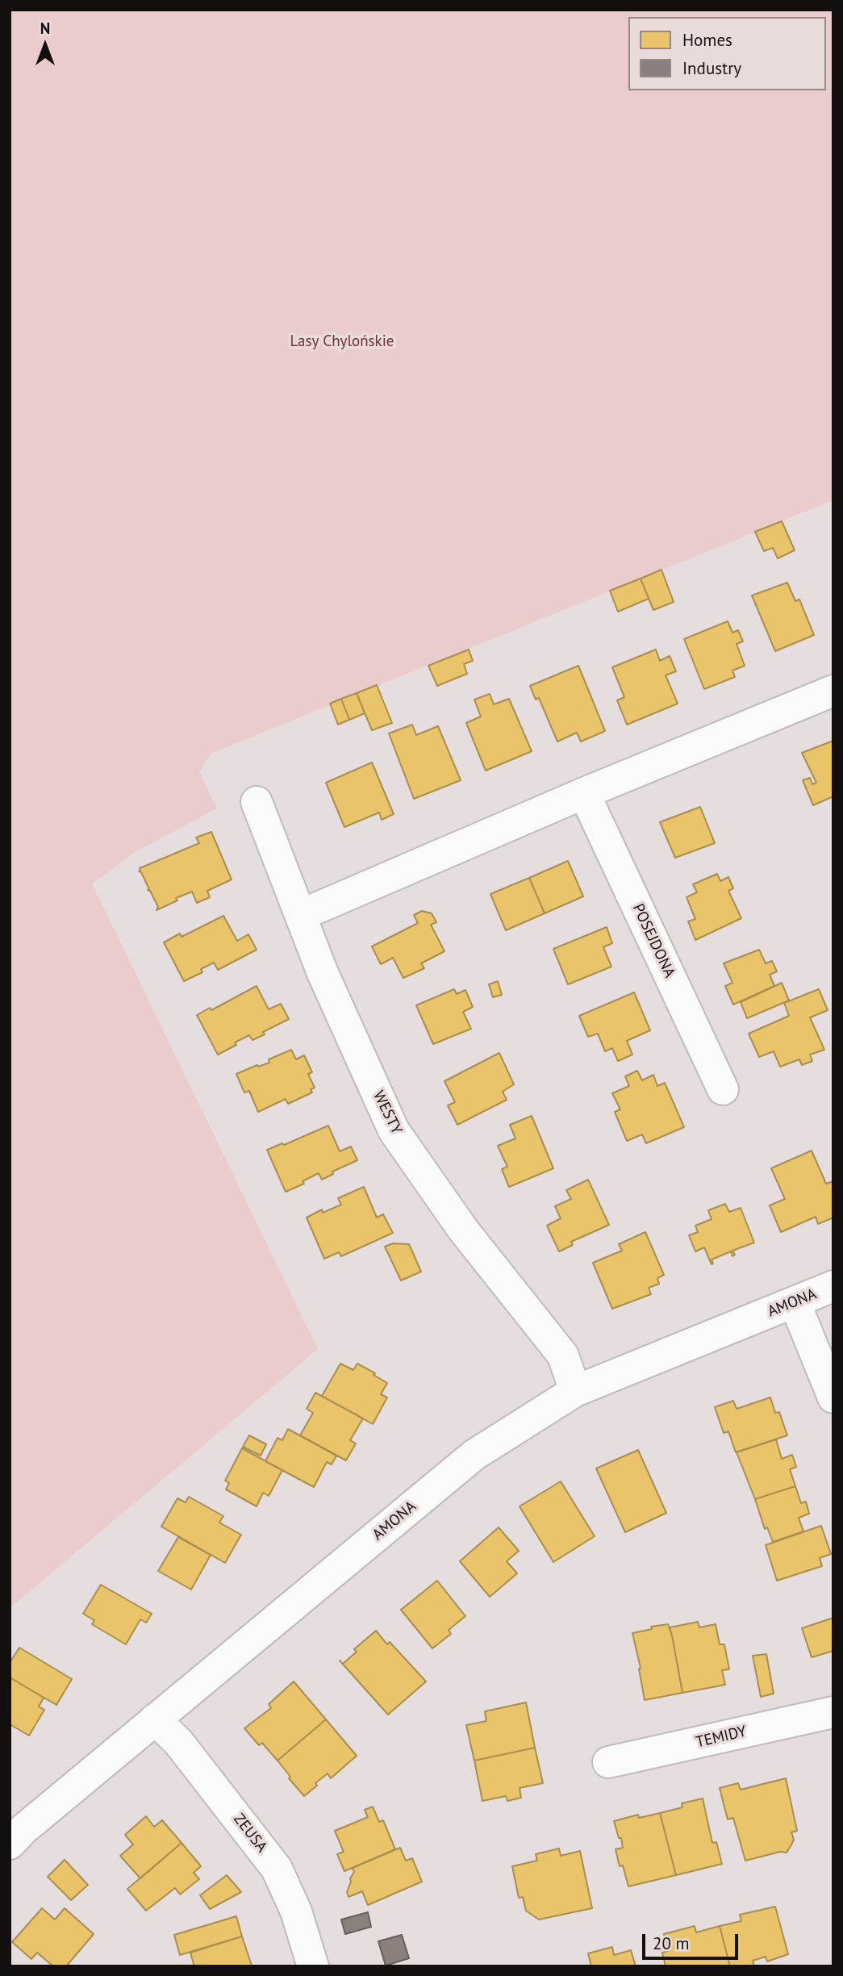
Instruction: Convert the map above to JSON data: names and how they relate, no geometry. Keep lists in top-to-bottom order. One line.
{"streets":{"street":["POSEJDONA","WESTY","AMONA","TEMIDY","ZEUSA"]},"crossings":[["WESTY","AMONA"],["AMONA","ZEUSA"]],"parks":["Lasy Chylońskie"],"legend":["Homes","Industry"],"scale_bar":"20 m","north":"top"}
